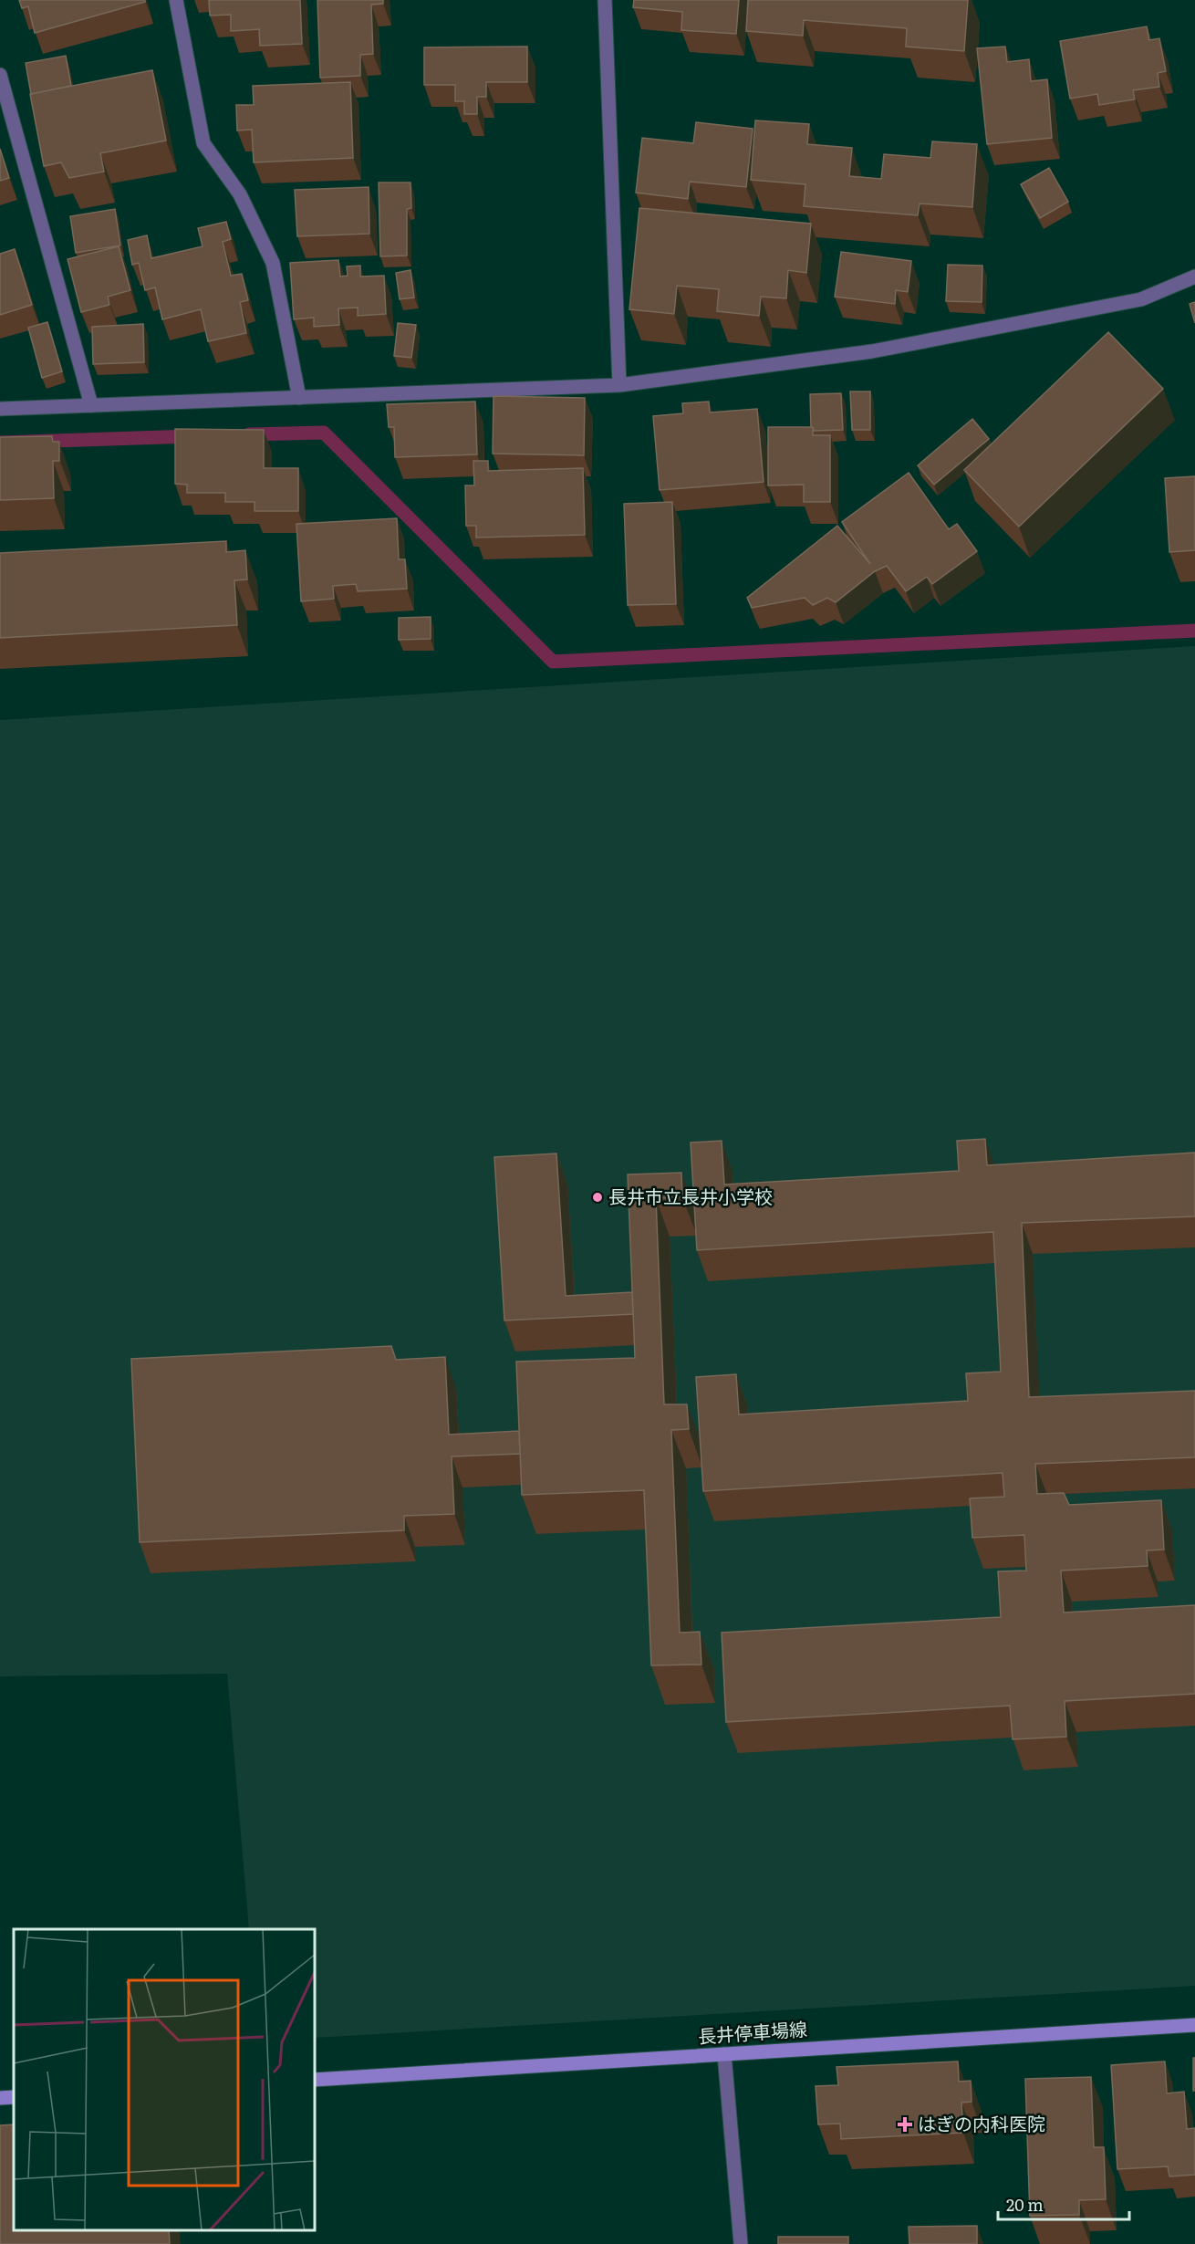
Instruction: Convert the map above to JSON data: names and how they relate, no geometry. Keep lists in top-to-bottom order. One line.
{"streets":{"main road":["長井停車場線"]},"places":{"other":["長井市立長井小学校"],"health":["はぎの内科医院"]},"scale_bar":"20 m"}
